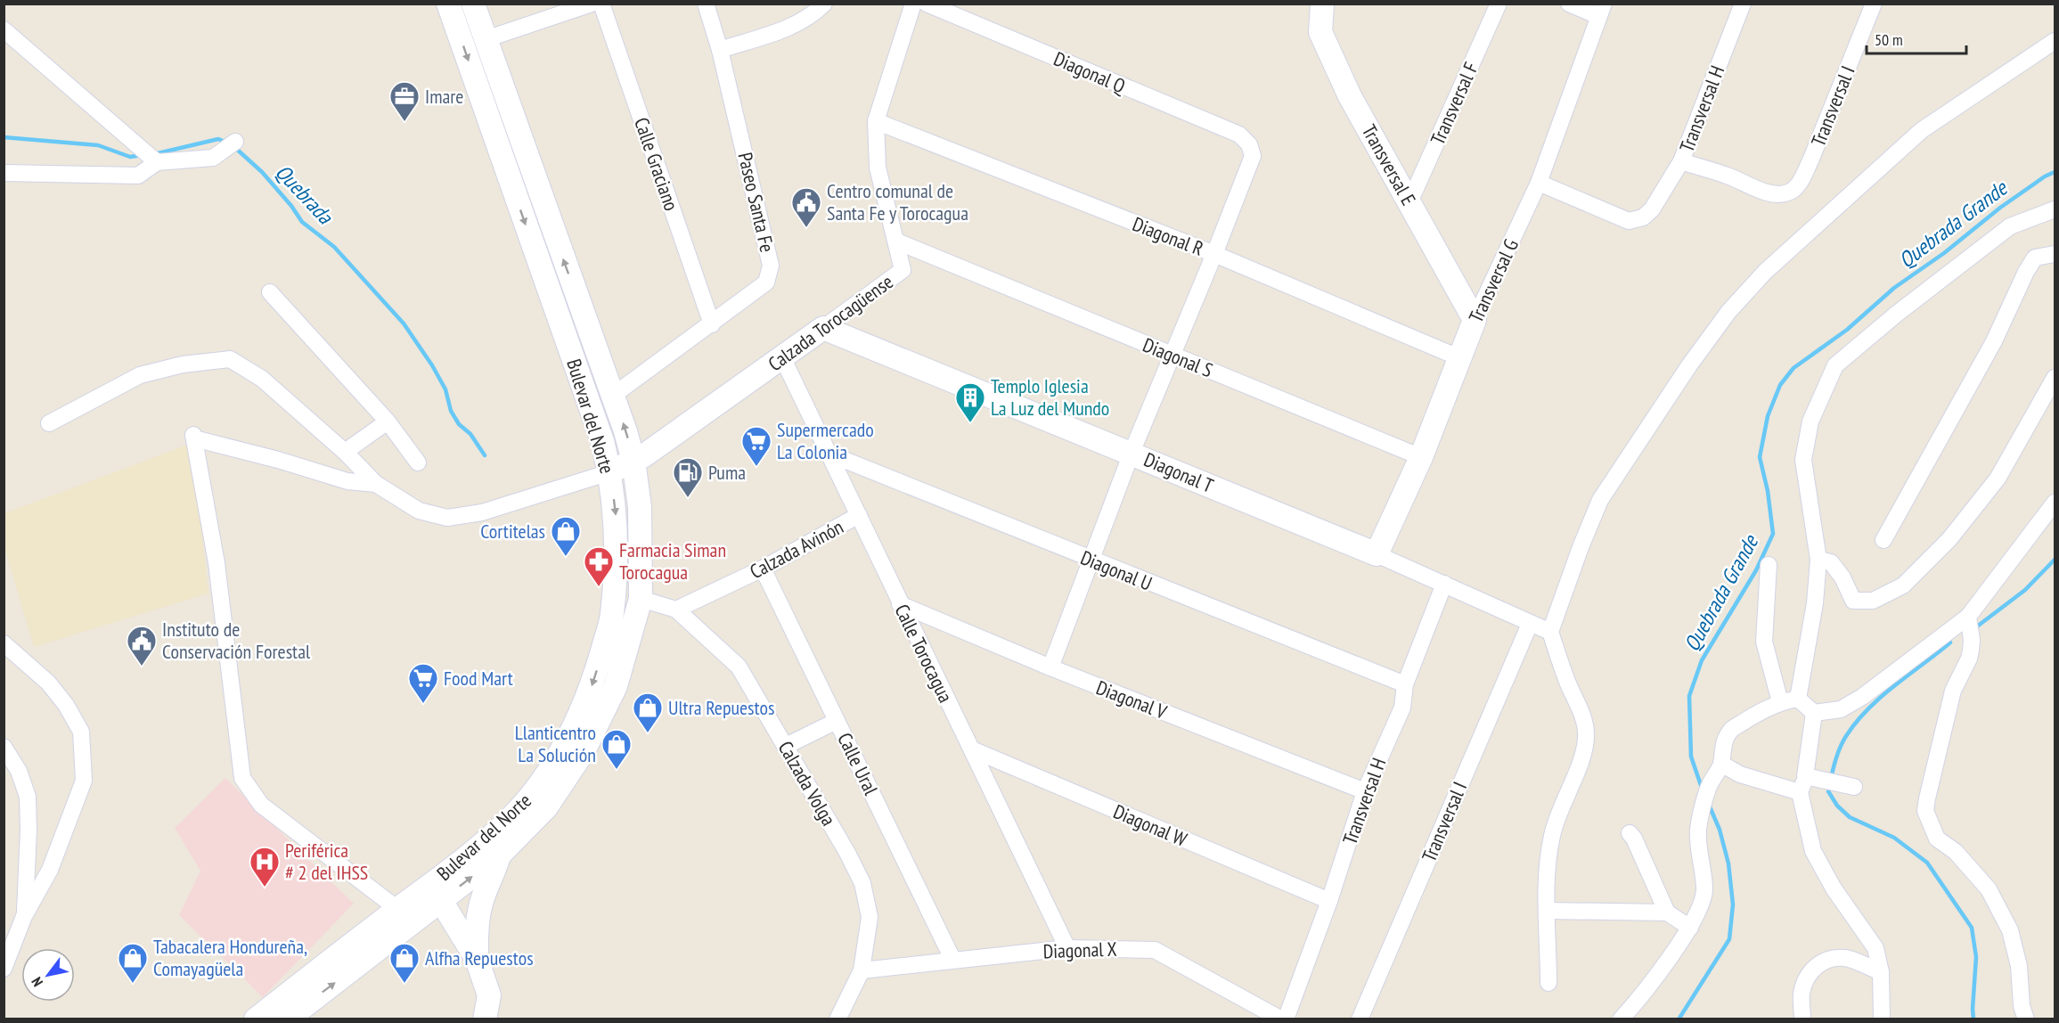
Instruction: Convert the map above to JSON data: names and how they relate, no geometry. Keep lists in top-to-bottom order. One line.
{"streets":{"main road":["Transversal E","Transversal G","Calzada Torocagüense","Bulevar del Norte","Diagonal T"],"street":["Diagonal Q","Transversal F","Transversal I","Transversal H","Calle Graciano","Paseo Santa Fe","Diagonal R","Diagonal S","Calzada Avinón","Diagonal U","Calle Torocagua","Diagonal V","Calle Ural","Calzada Volga","Diagonal W","Diagonal X"]},"crossings":[["Diagonal Q","Diagonal R"],["Transversal F","Transversal E"],["Transversal I","Transversal H"],["Transversal I","Diagonal T"],["Transversal H","Transversal G"],["Transversal H","Diagonal T"],["Transversal H","Diagonal U"],["Transversal H","Diagonal V"],["Transversal H","Diagonal W"],["Calle Graciano","Paseo Santa Fe"],["Transversal E","Transversal G"],["Paseo Santa Fe","Bulevar del Norte"],["Diagonal R","Transversal G"],["Diagonal R","Calzada Torocagüense"],["Transversal G","Diagonal S"],["Transversal G","Diagonal T"],["Calzada Torocagüense","Diagonal S"],["Calzada Torocagüense","Bulevar del Norte"],["Calzada Torocagüense","Diagonal T"],["Calzada Torocagüense","Calle Torocagua"],["Bulevar del Norte","Calzada Volga"],["Calzada Avinón","Calle Torocagua"],["Calzada Avinón","Calle Ural"],["Calzada Avinón","Calzada Volga"],["Diagonal U","Calle Torocagua"],["Calle Torocagua","Diagonal V"],["Calle Torocagua","Diagonal W"],["Calle Torocagua","Diagonal X"],["Calle Ural","Diagonal X"],["Calzada Volga","Diagonal X"]],"water":["Quebrada","Quebrada Grande"],"places":{"office":["Imare"],"public building":["Centro comunal de Santa Fe y Torocagua","Instituto de Conservación Forestal"],"building":["Templo Iglesia La Luz del Mundo"],"supermarket":["Supermercado La Colonia","Food Mart"],"fuel station":["Puma"],"shop":["Cortitelas","Ultra Repuestos","Llanticentro La Solución","Tabacalera Hondureña, Comayagüela","Alfha Repuestos"],"pharmacy":["Farmacia Siman Torocagua"],"hospital":["Periférica # 2 del IHSS"]},"scale_bar":"50 m","north":"bottom left"}
